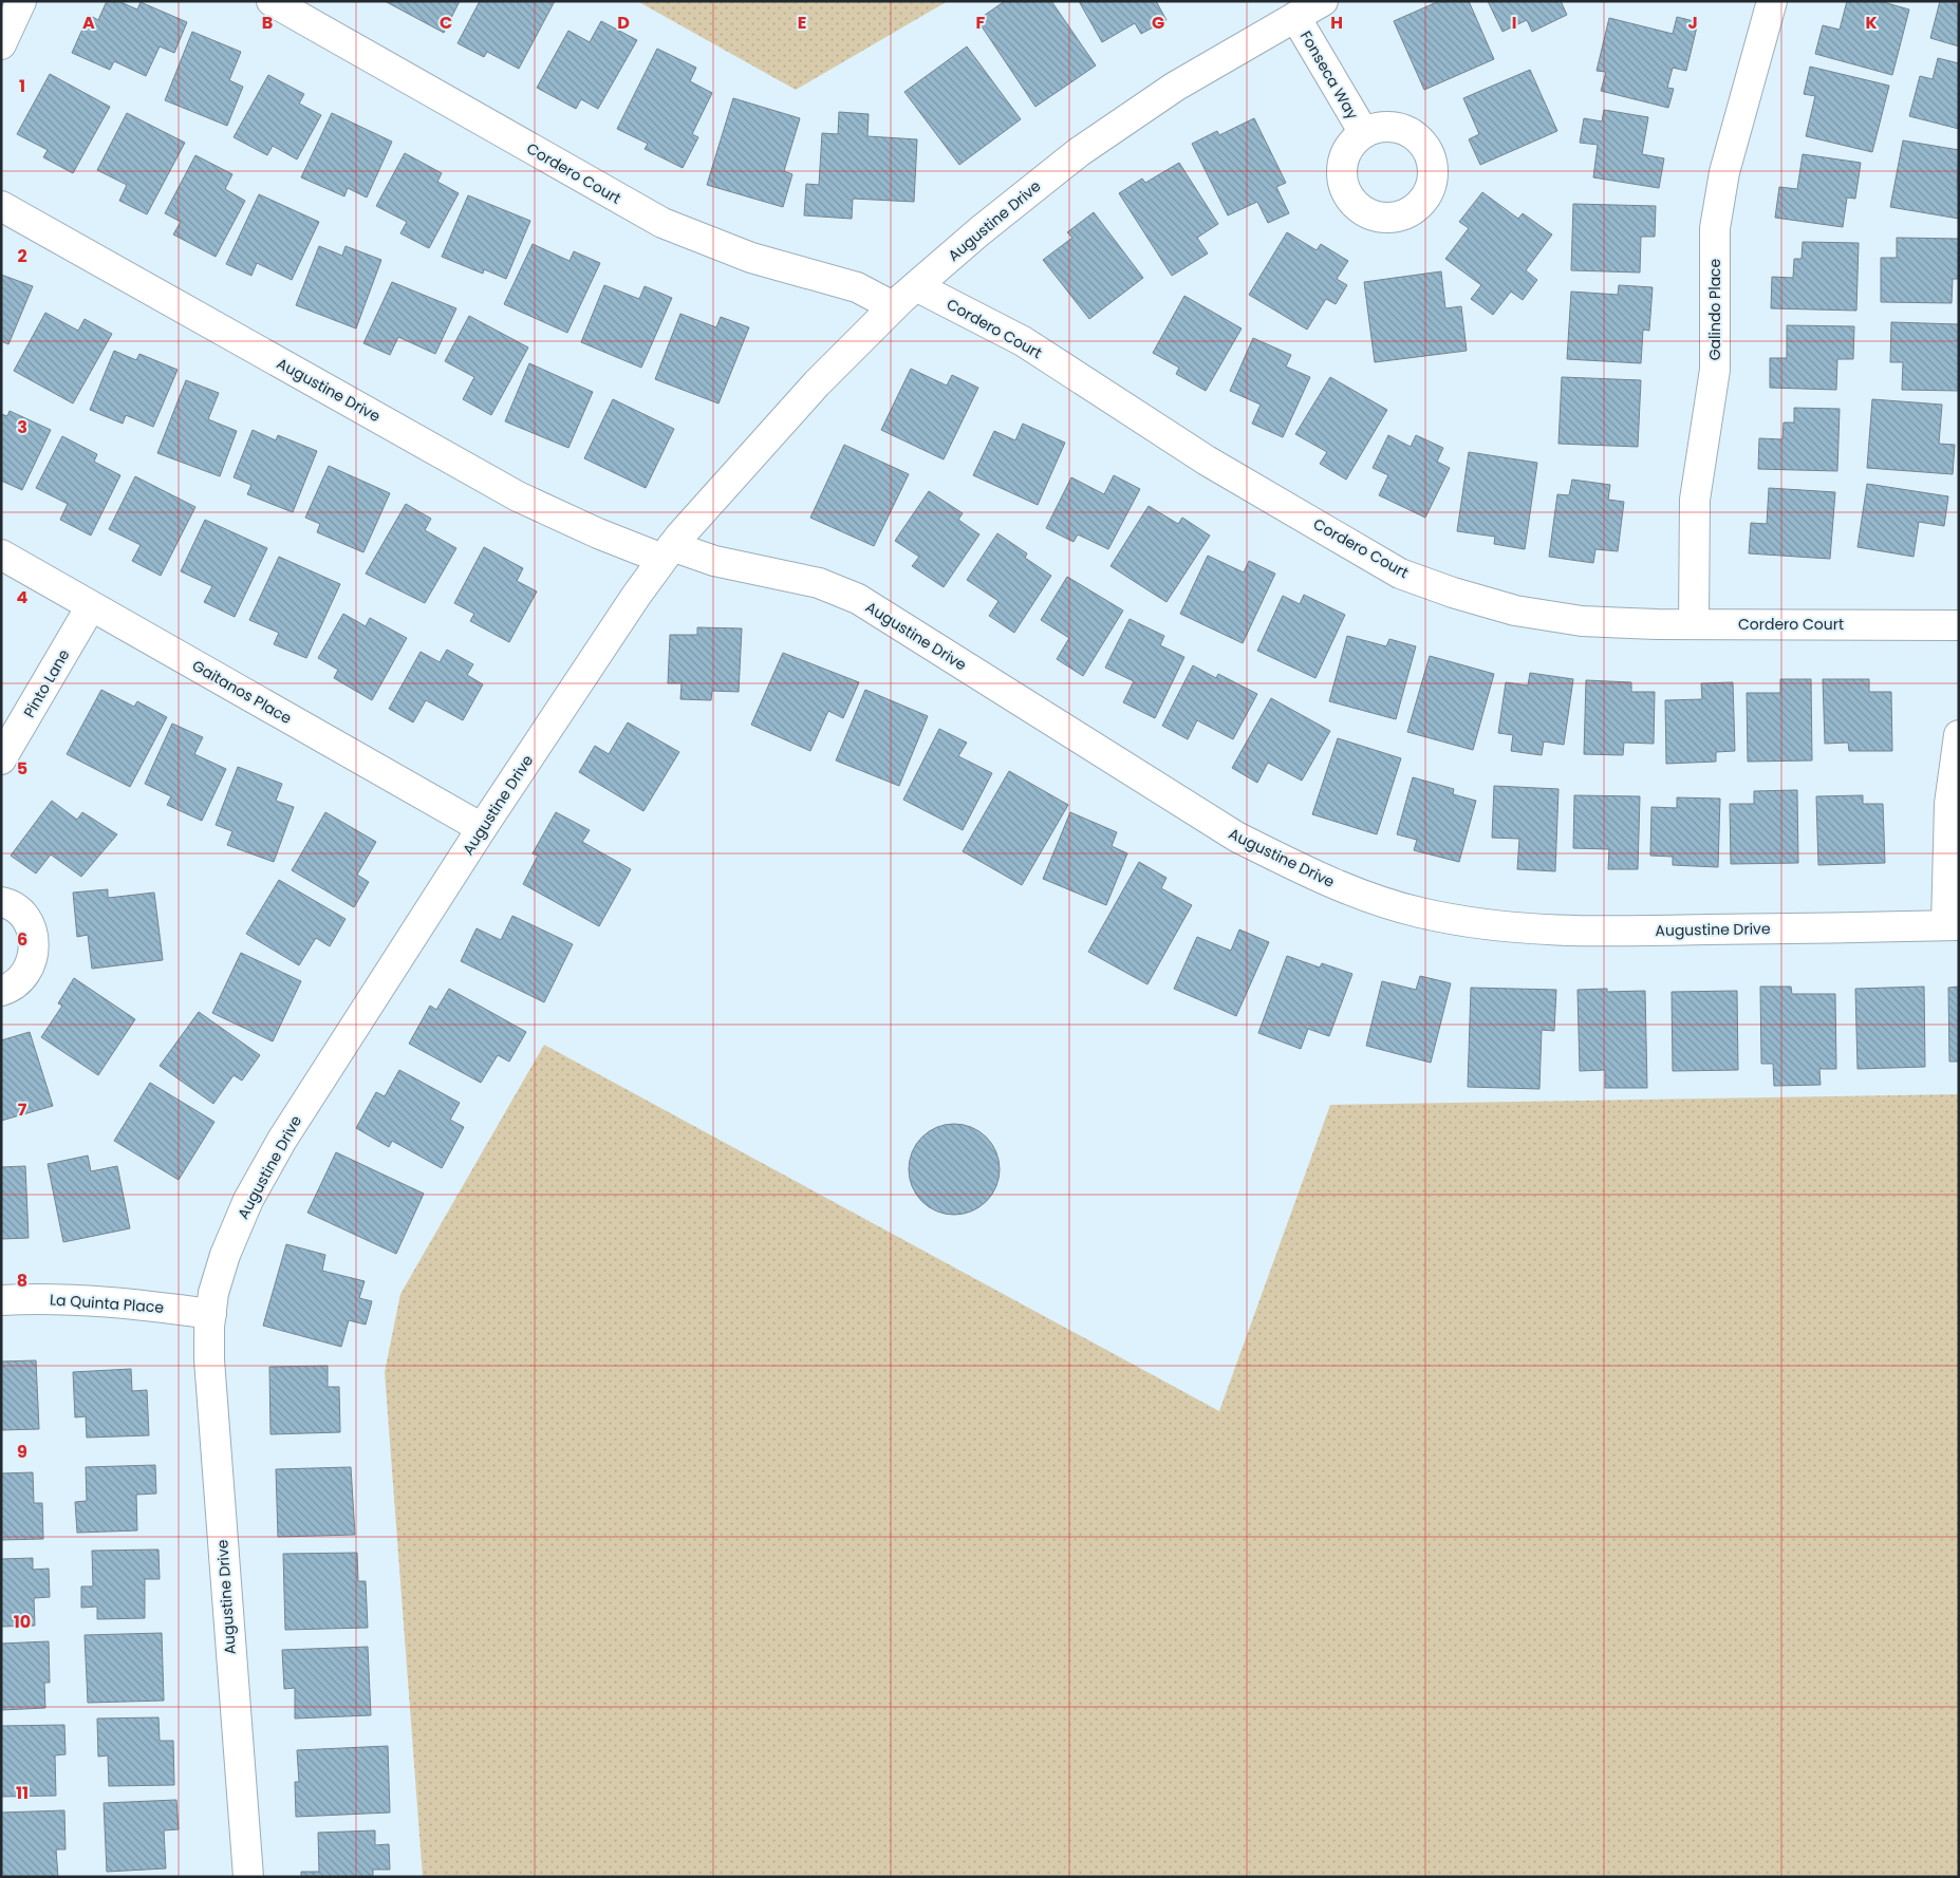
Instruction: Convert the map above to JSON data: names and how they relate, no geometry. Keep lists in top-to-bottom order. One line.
{"streets":{"street":["Fonseca Way","Cordero Court","Augustine Drive","Galindo Place","Pinto Lane","Gaitanos Place","La Quinta Place"]},"crossings":[["Fonseca Way","Augustine Drive"],["Cordero Court","Augustine Drive"],["Cordero Court","Galindo Place"],["Augustine Drive","Gaitanos Place"],["Augustine Drive","La Quinta Place"],["Pinto Lane","Gaitanos Place"]],"grid":{"columns":["A","B","C","D","E","F","G","H","I","J","K"],"rows":["1","2","3","4","5","6","7","8","9","10","11"]}}
